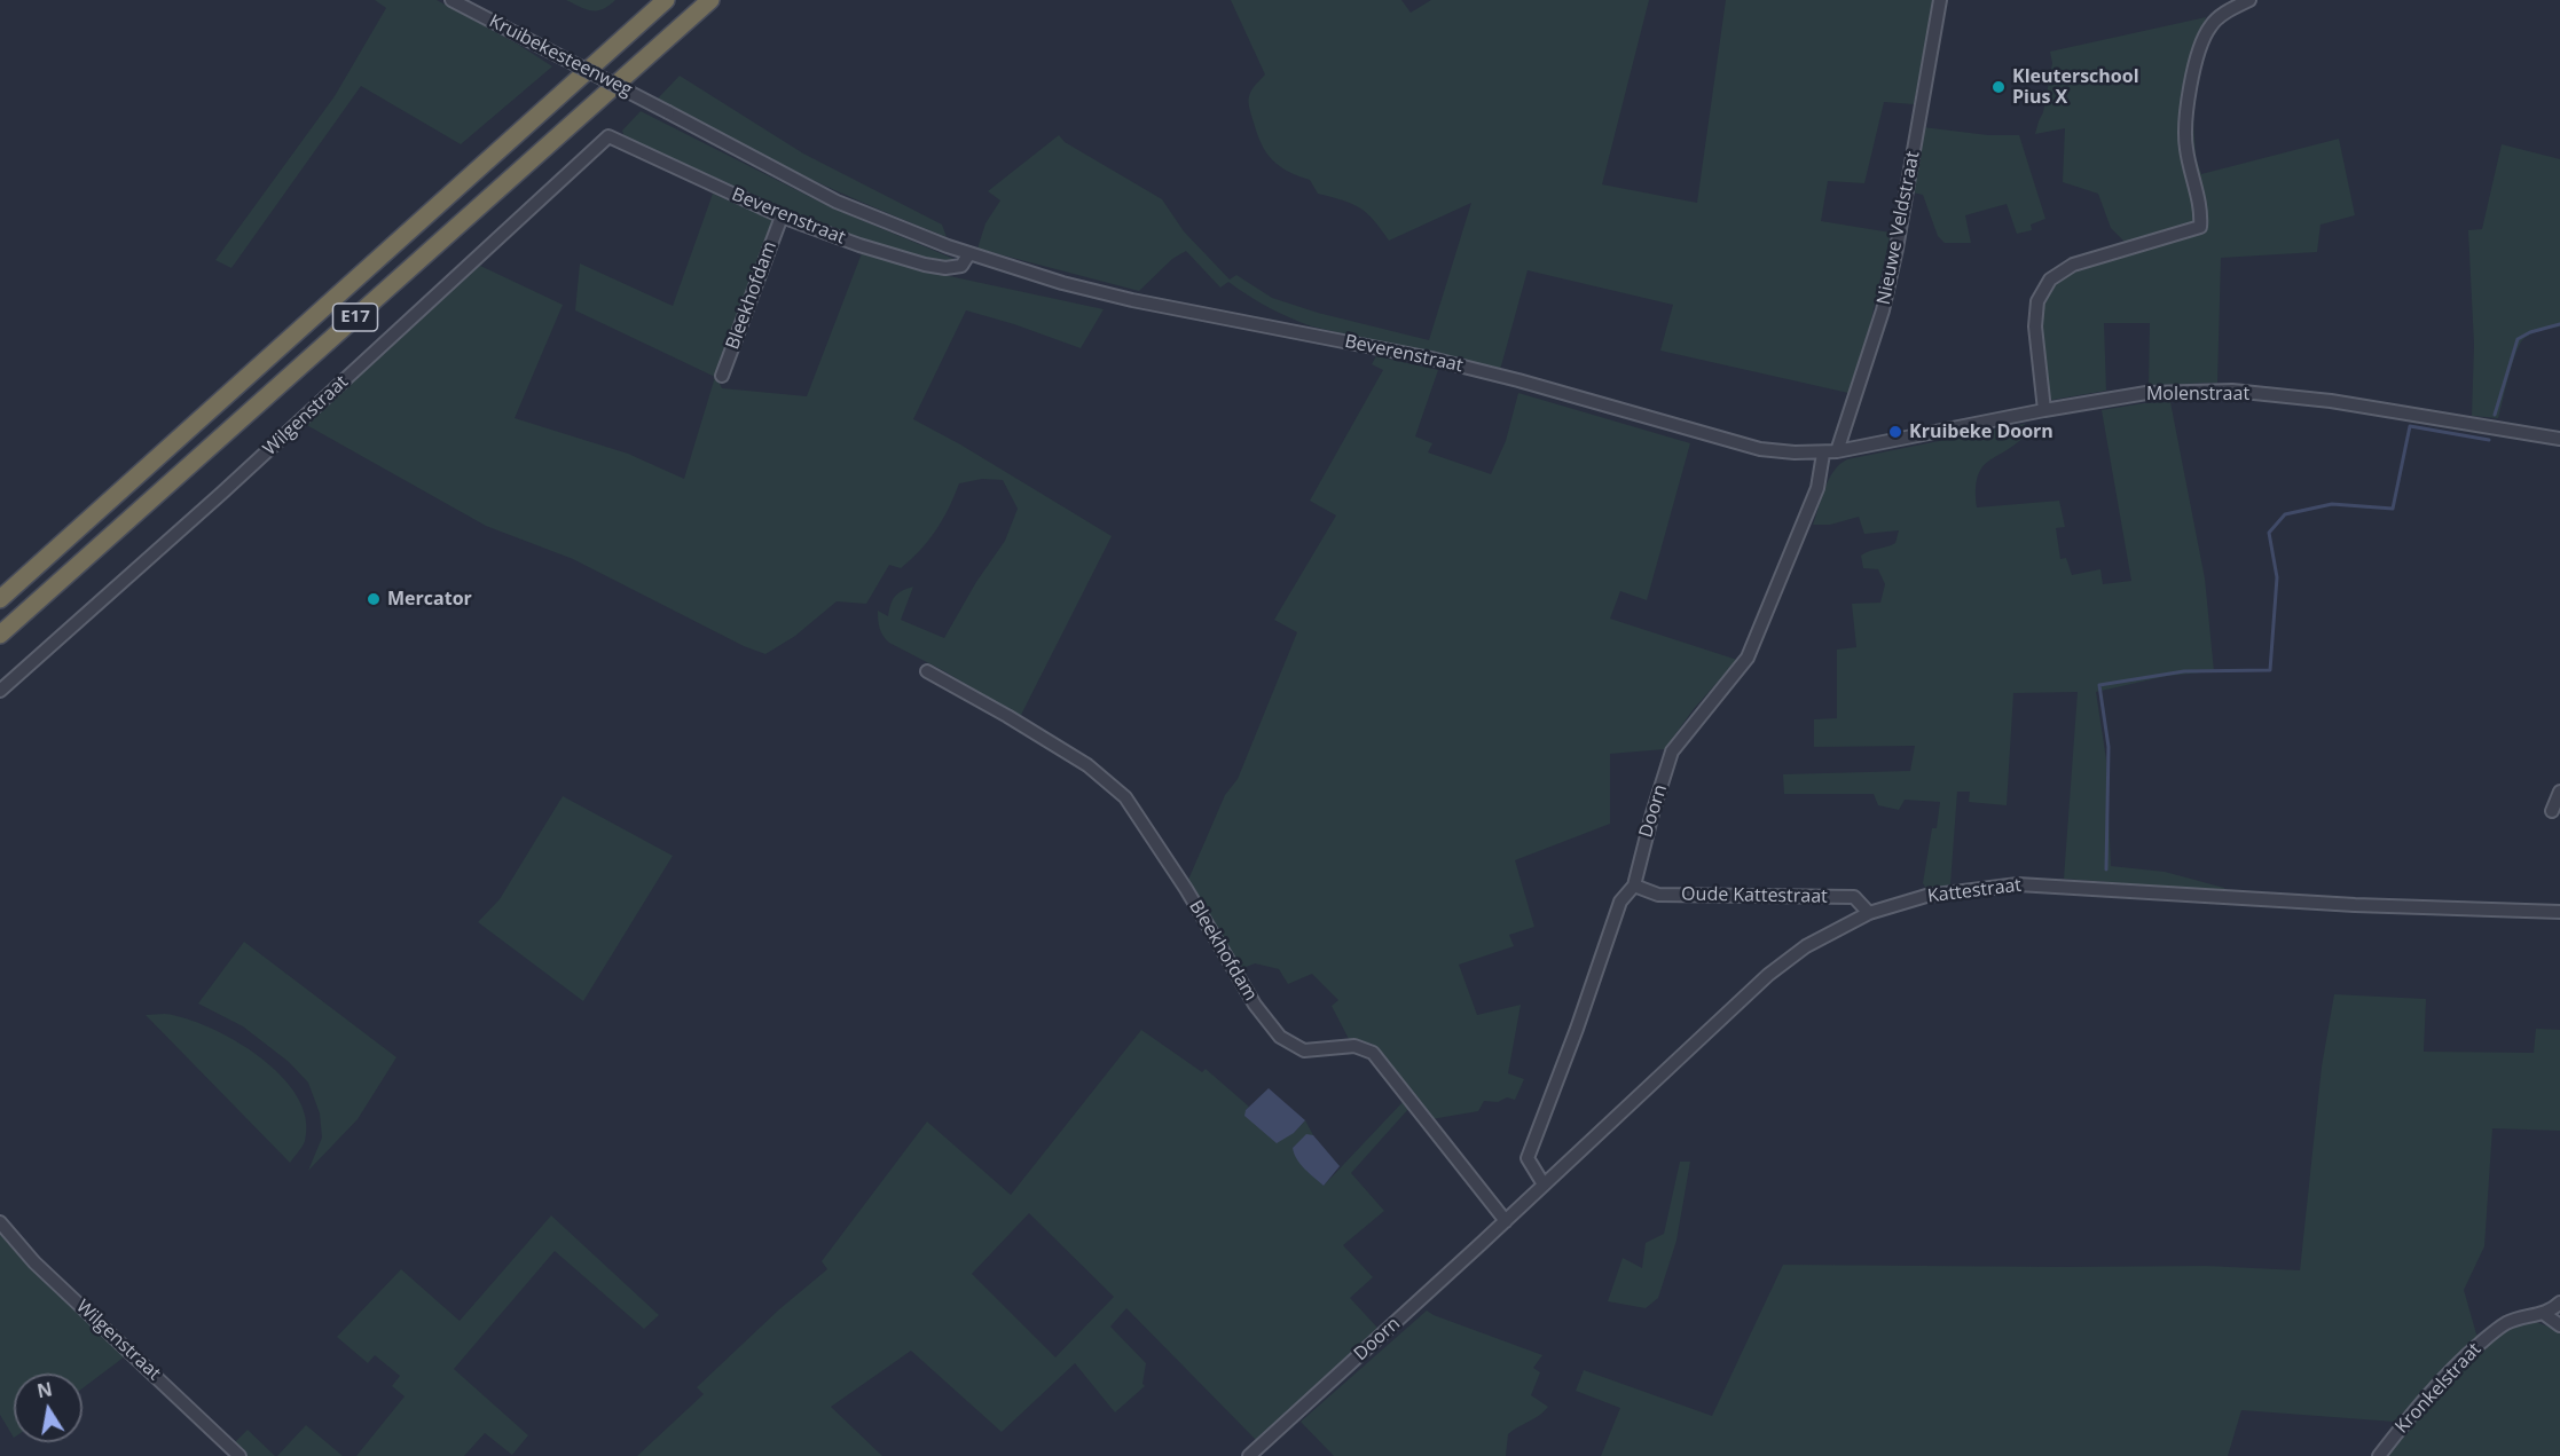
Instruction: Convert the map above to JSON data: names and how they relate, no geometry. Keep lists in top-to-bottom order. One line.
{"streets":{"highway":["E17"],"street":["Kruibekesteenweg","Beverenstraat","Nieuwe Veldstraat","Bleekhofdam","Molenstraat","Wilgenstraat","Doorn","Kattestraat","Oude Kattestraat","Kronkelstraat"]},"crossings":[["Kruibekesteenweg","Beverenstraat"],["Beverenstraat","Nieuwe Veldstraat"],["Beverenstraat","Bleekhofdam"],["Beverenstraat","Molenstraat"],["Beverenstraat","Wilgenstraat"],["Beverenstraat","Doorn"],["Nieuwe Veldstraat","Molenstraat"],["Bleekhofdam","Doorn"],["Bleekhofdam","Kattestraat"],["Doorn","Kattestraat"],["Doorn","Oude Kattestraat"],["Kattestraat","Oude Kattestraat"]],"places":["Kleuterschool Pius X","Kruibeke Doorn","Mercator"],"north":"top"}
